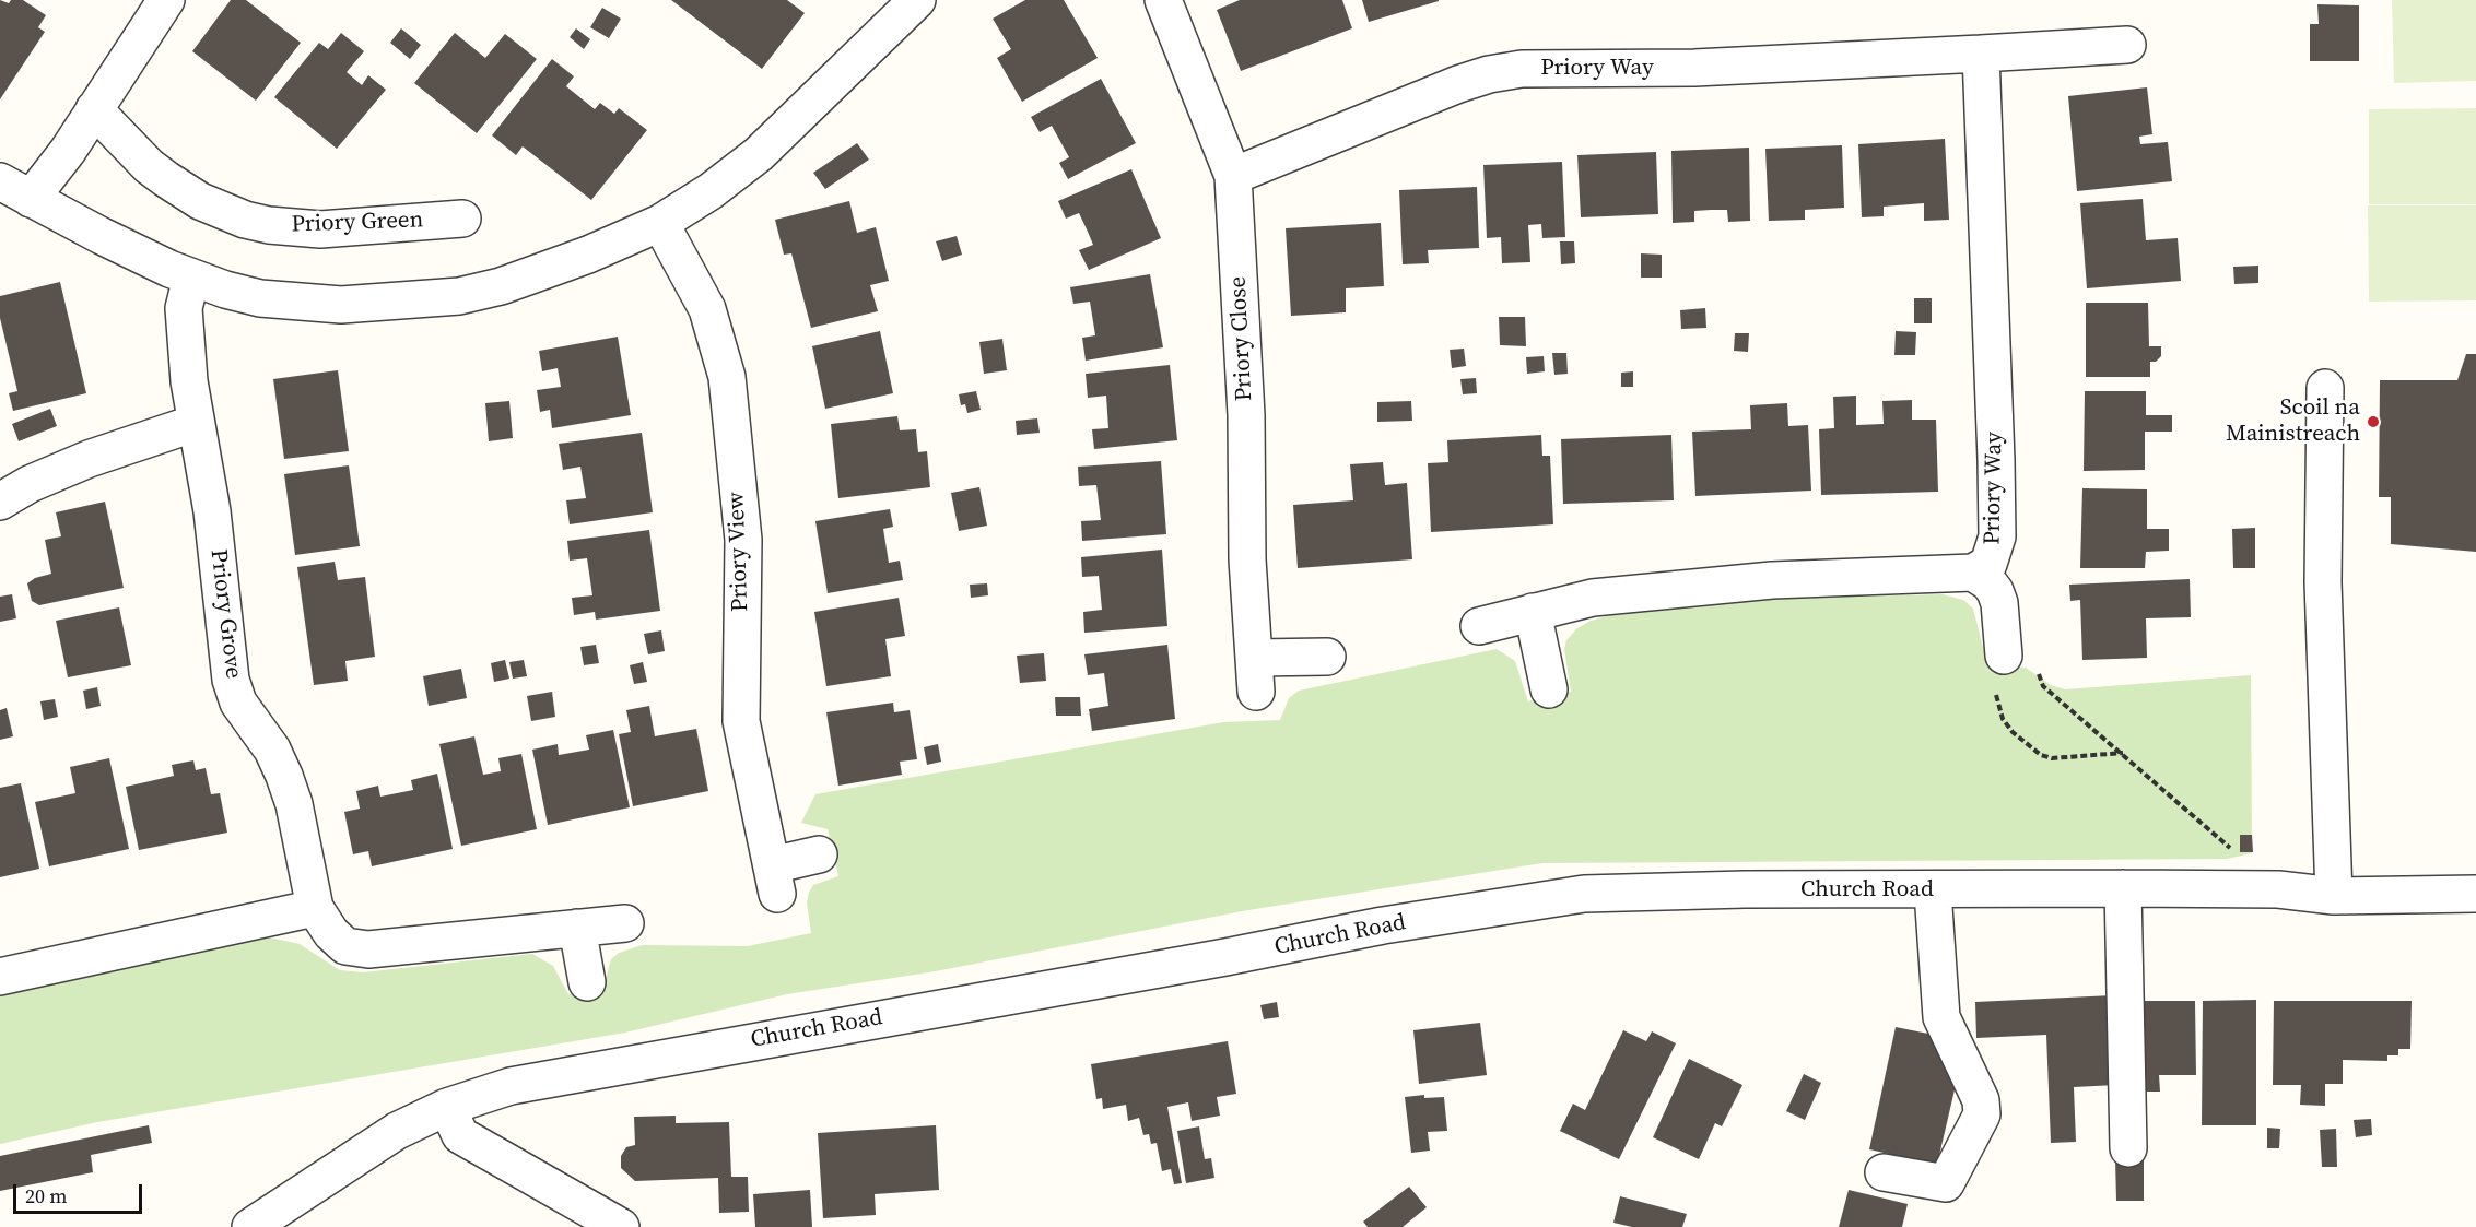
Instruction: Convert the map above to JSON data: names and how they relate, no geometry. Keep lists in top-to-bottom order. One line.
{"streets":{"street":["Priory Way","Priory Green","Priory Close","Priory View","Priory Grove","Church Road"]},"crossings":[["Priory Way","Priory Close"]],"places":["Scoil na Mainistreach"],"scale_bar":"20 m"}
